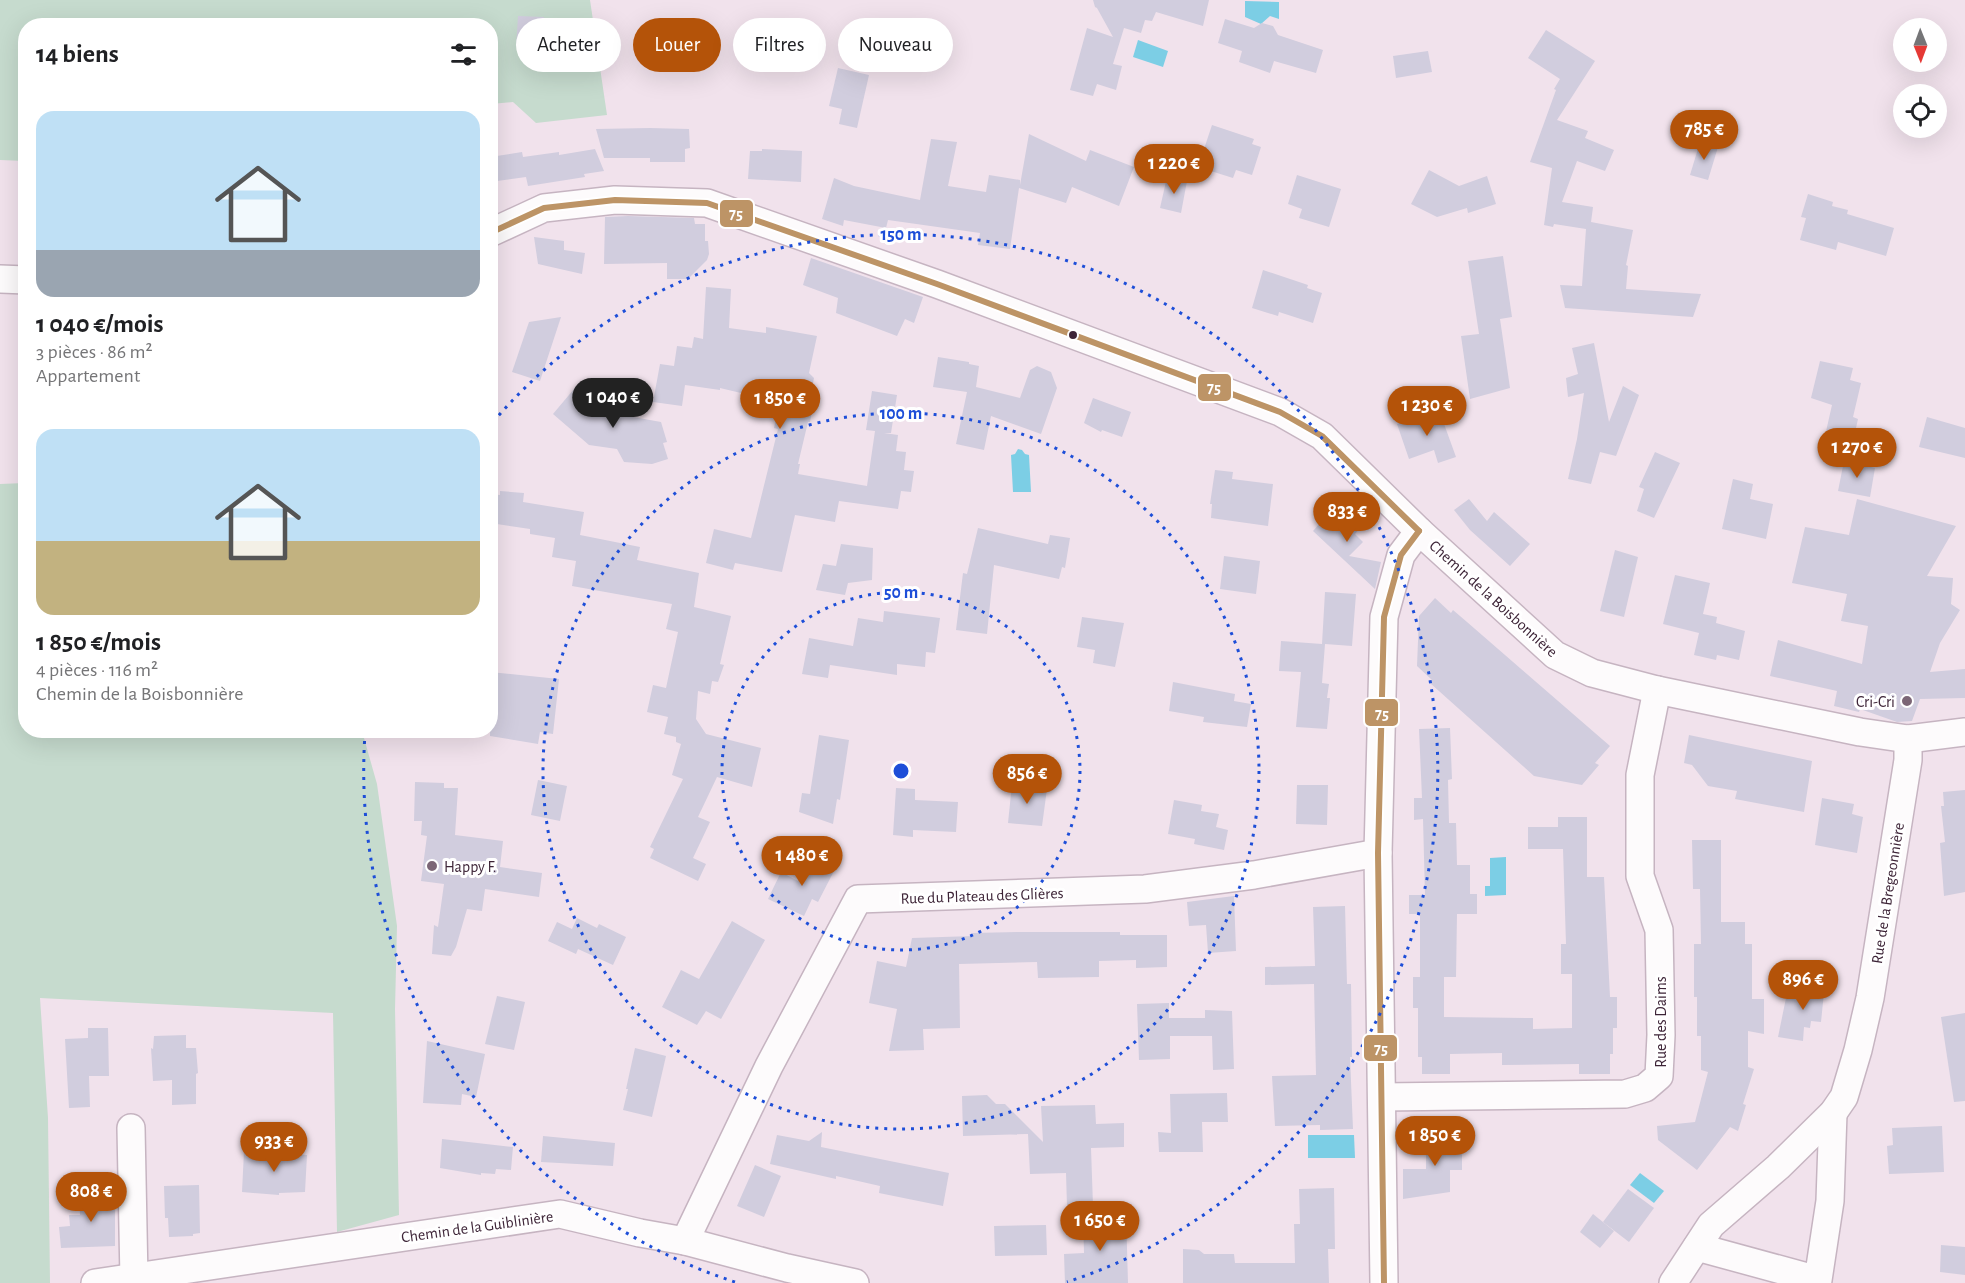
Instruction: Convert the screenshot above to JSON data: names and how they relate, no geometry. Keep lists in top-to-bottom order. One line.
{"streets":{"street":["Chemin de la Boisbonnière","Rue de la Bregeonnière","Rue du Plateau des Glières","Rue des Daims","Chemin de la Guiblinière"]},"crossings":[["Chemin de la Boisbonnière","Rue de la Bregeonnière"],["Chemin de la Boisbonnière","Rue des Daims"],["Rue du Plateau des Glières","Chemin de la Guiblinière"]],"places":["Cri-Cri","Happy F."],"lines":["transit line 75"],"north":"bottom","page":{"chip":["Acheter","Louer","Filtres","Nouveau"],"heading":"14 biens","list":[{"name":"1 040 €/mois","note":"3 pièces · 86 m² · Appartement"},{"name":"1 850 €/mois","note":"4 pièces · 116 m² · Chemin de la Boisbonnière"}],"price":["785 €","1 220 €","1 040 €","1 850 €","1 230 €","1 270 €","833 €","856 €","1 480 €","896 €","1 850 €","933 €","808 €","1 650 €"]},"rings":["150 m","100 m","50 m"]}
